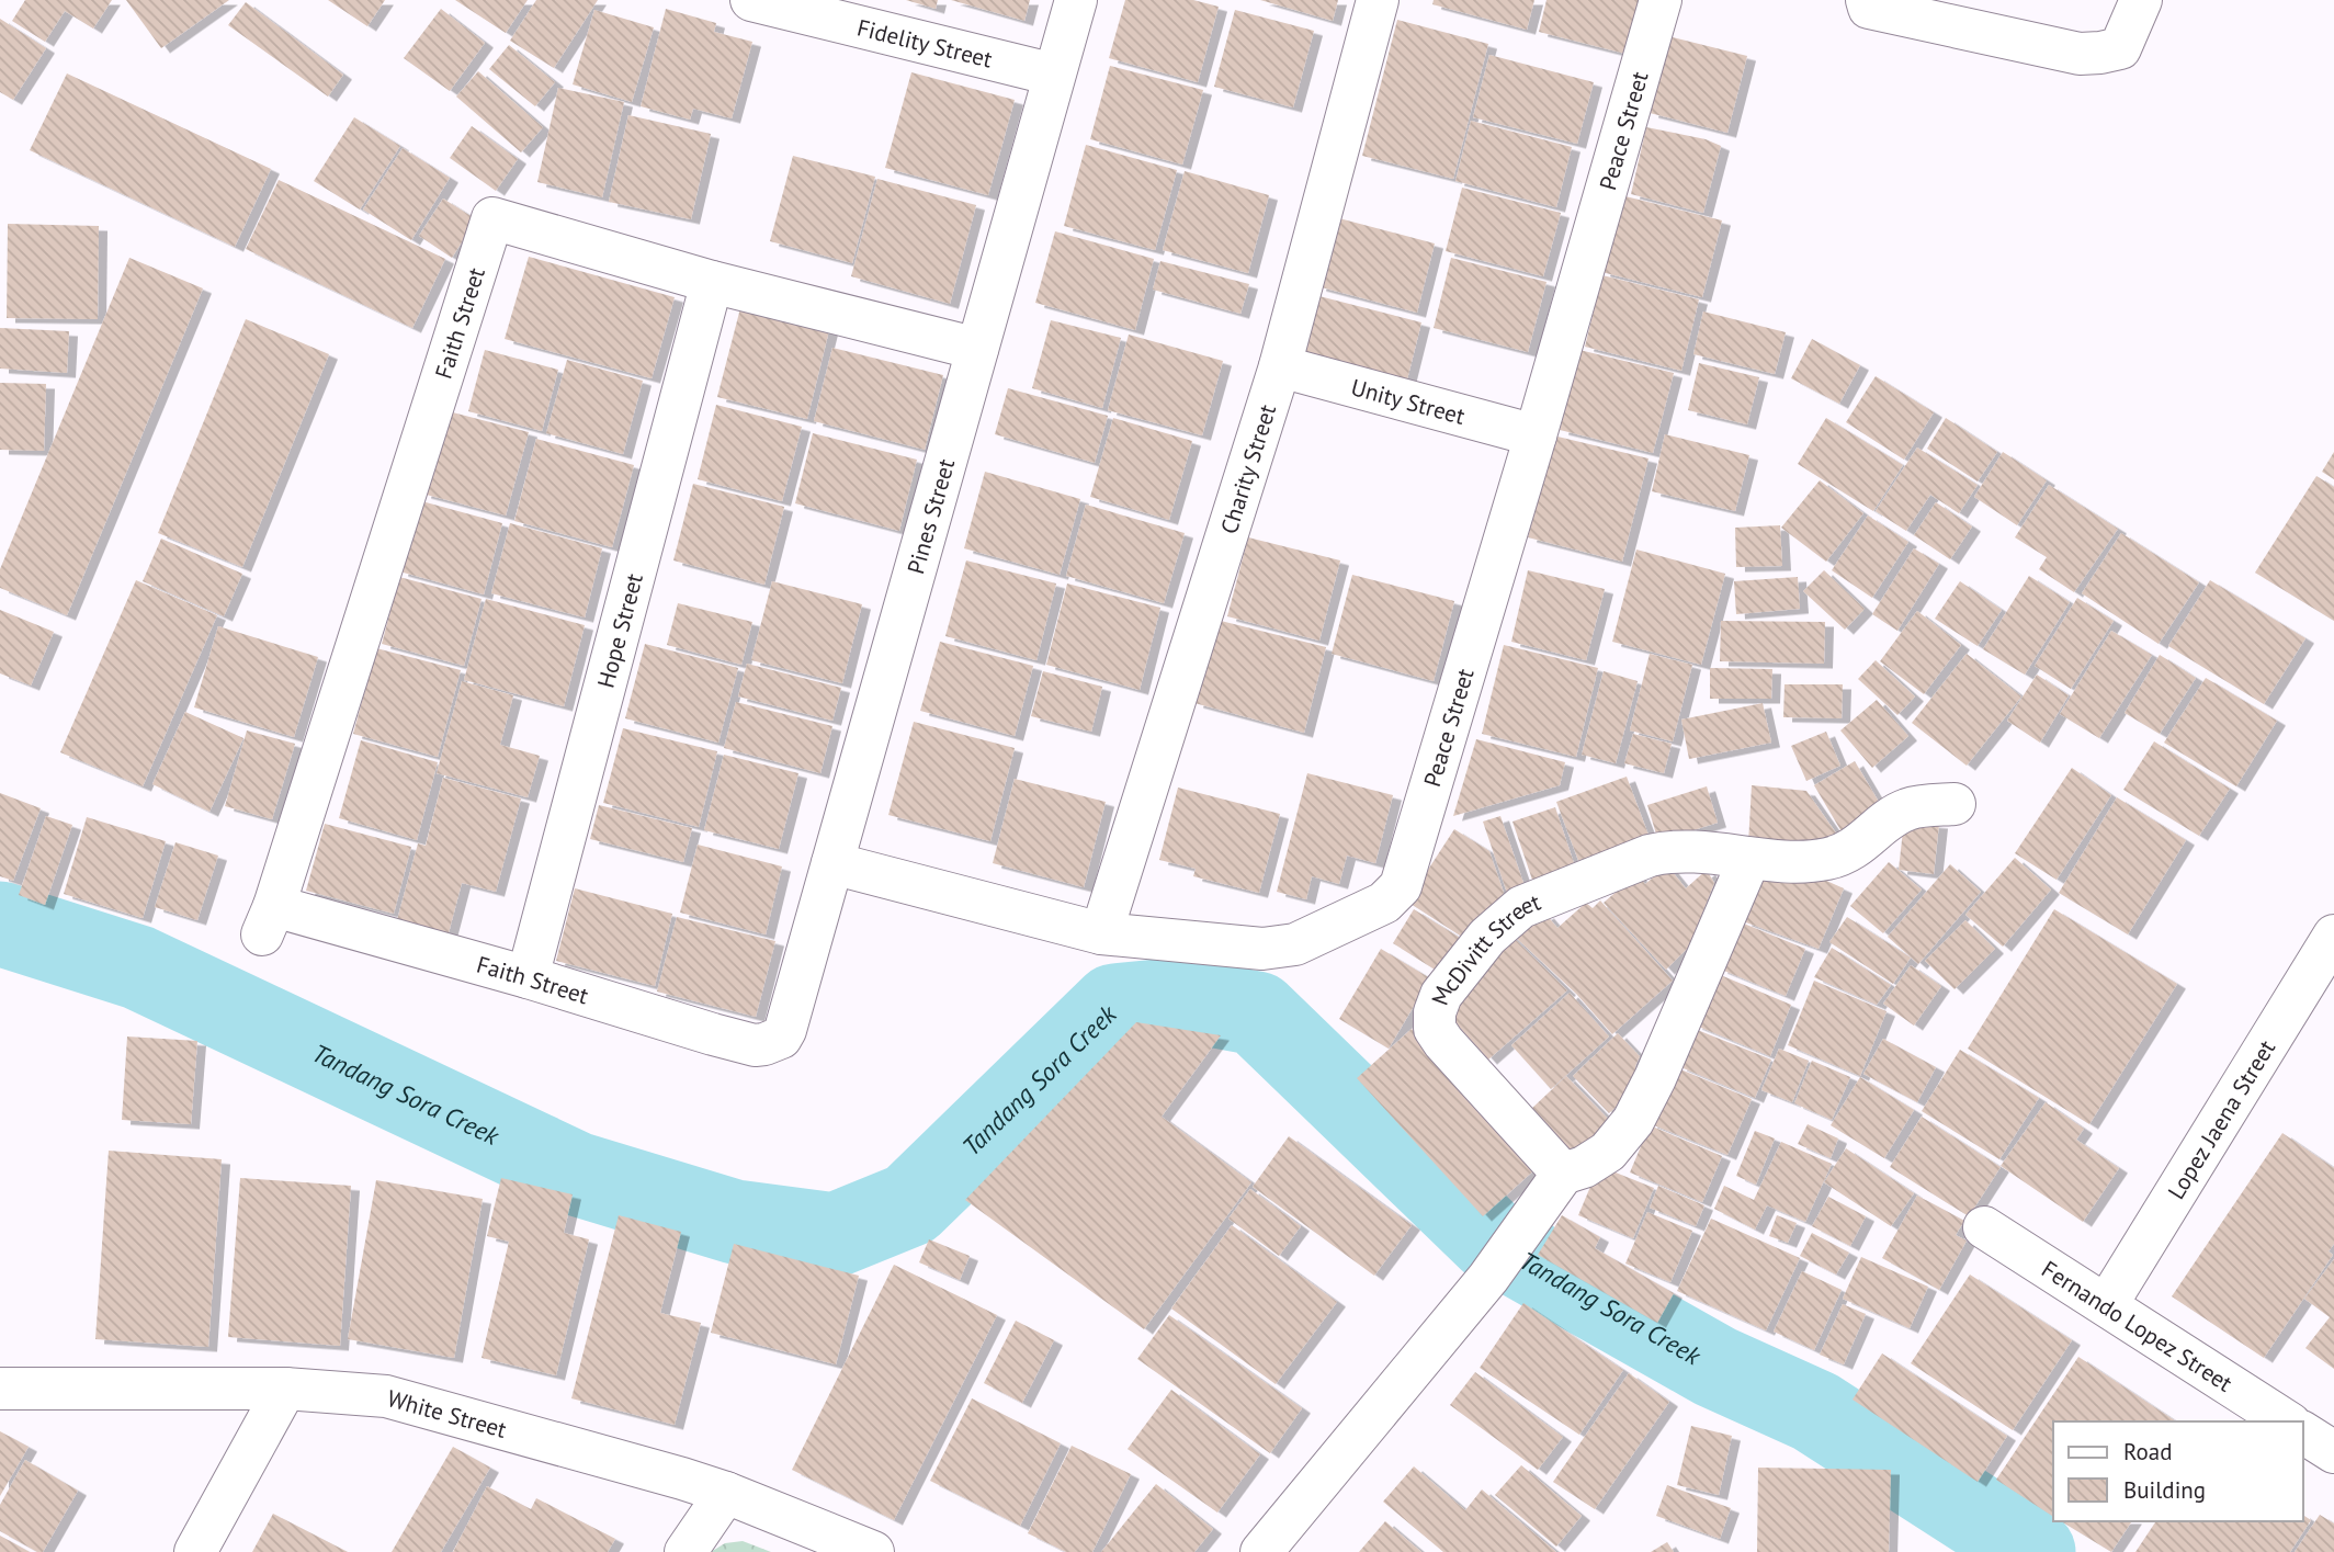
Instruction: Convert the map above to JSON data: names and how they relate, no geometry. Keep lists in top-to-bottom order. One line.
{"streets":{"street":["Fidelity Street","Peace Street","Faith Street","Unity Street","Charity Street","Pines Street","Hope Street","McDivitt Street","Lopez Jaena Street","Fernando Lopez Street","White Street"]},"crossings":[["Fidelity Street","Pines Street"],["Peace Street","Unity Street"],["Peace Street","Charity Street"],["Peace Street","Pines Street"],["Faith Street","Pines Street"],["Faith Street","Hope Street"],["Unity Street","Charity Street"],["Lopez Jaena Street","Fernando Lopez Street"]],"water":["Tandang Sora Creek"],"legend":["Road","Building"]}
